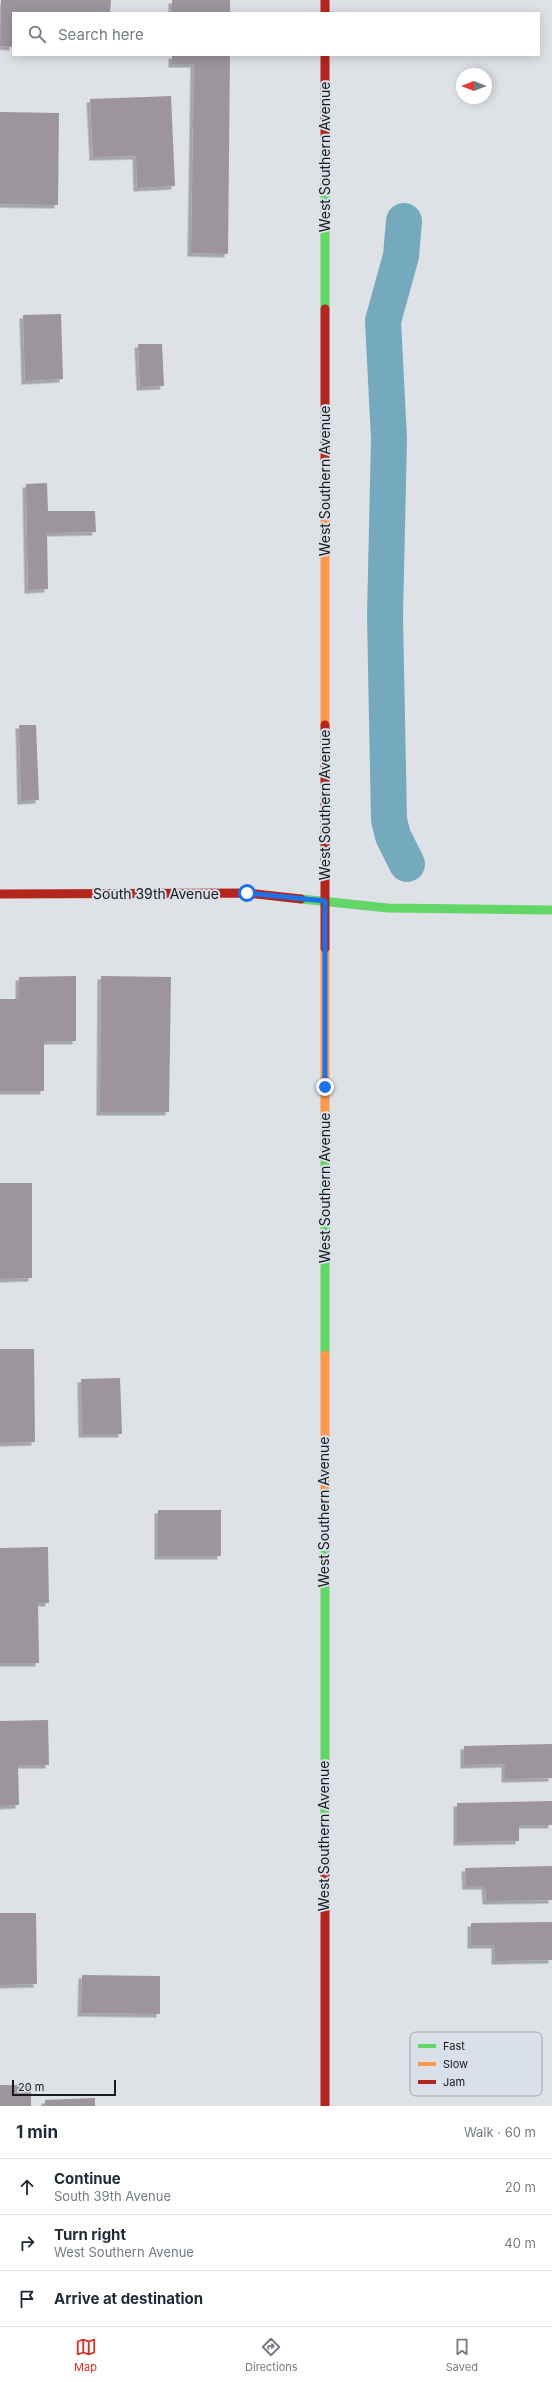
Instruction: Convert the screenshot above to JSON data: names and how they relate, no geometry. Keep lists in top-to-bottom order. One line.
{"streets":{"main road":["West Southern Avenue","South 39th Avenue"]},"crossings":[["West Southern Avenue","South 39th Avenue"]],"legend":["Fast","Slow","Jam"],"scale_bar":"20 m","north":"left","page":{"search":"Search here","scale":"20 m","heading":["1 min","Walk · 60 m"],"list":[["Continue","South 39th Avenue","20 m"],["Turn right","West Southern Avenue","40 m"],"Arrive at destination"],"nav":["Map","Directions","Saved"]}}
